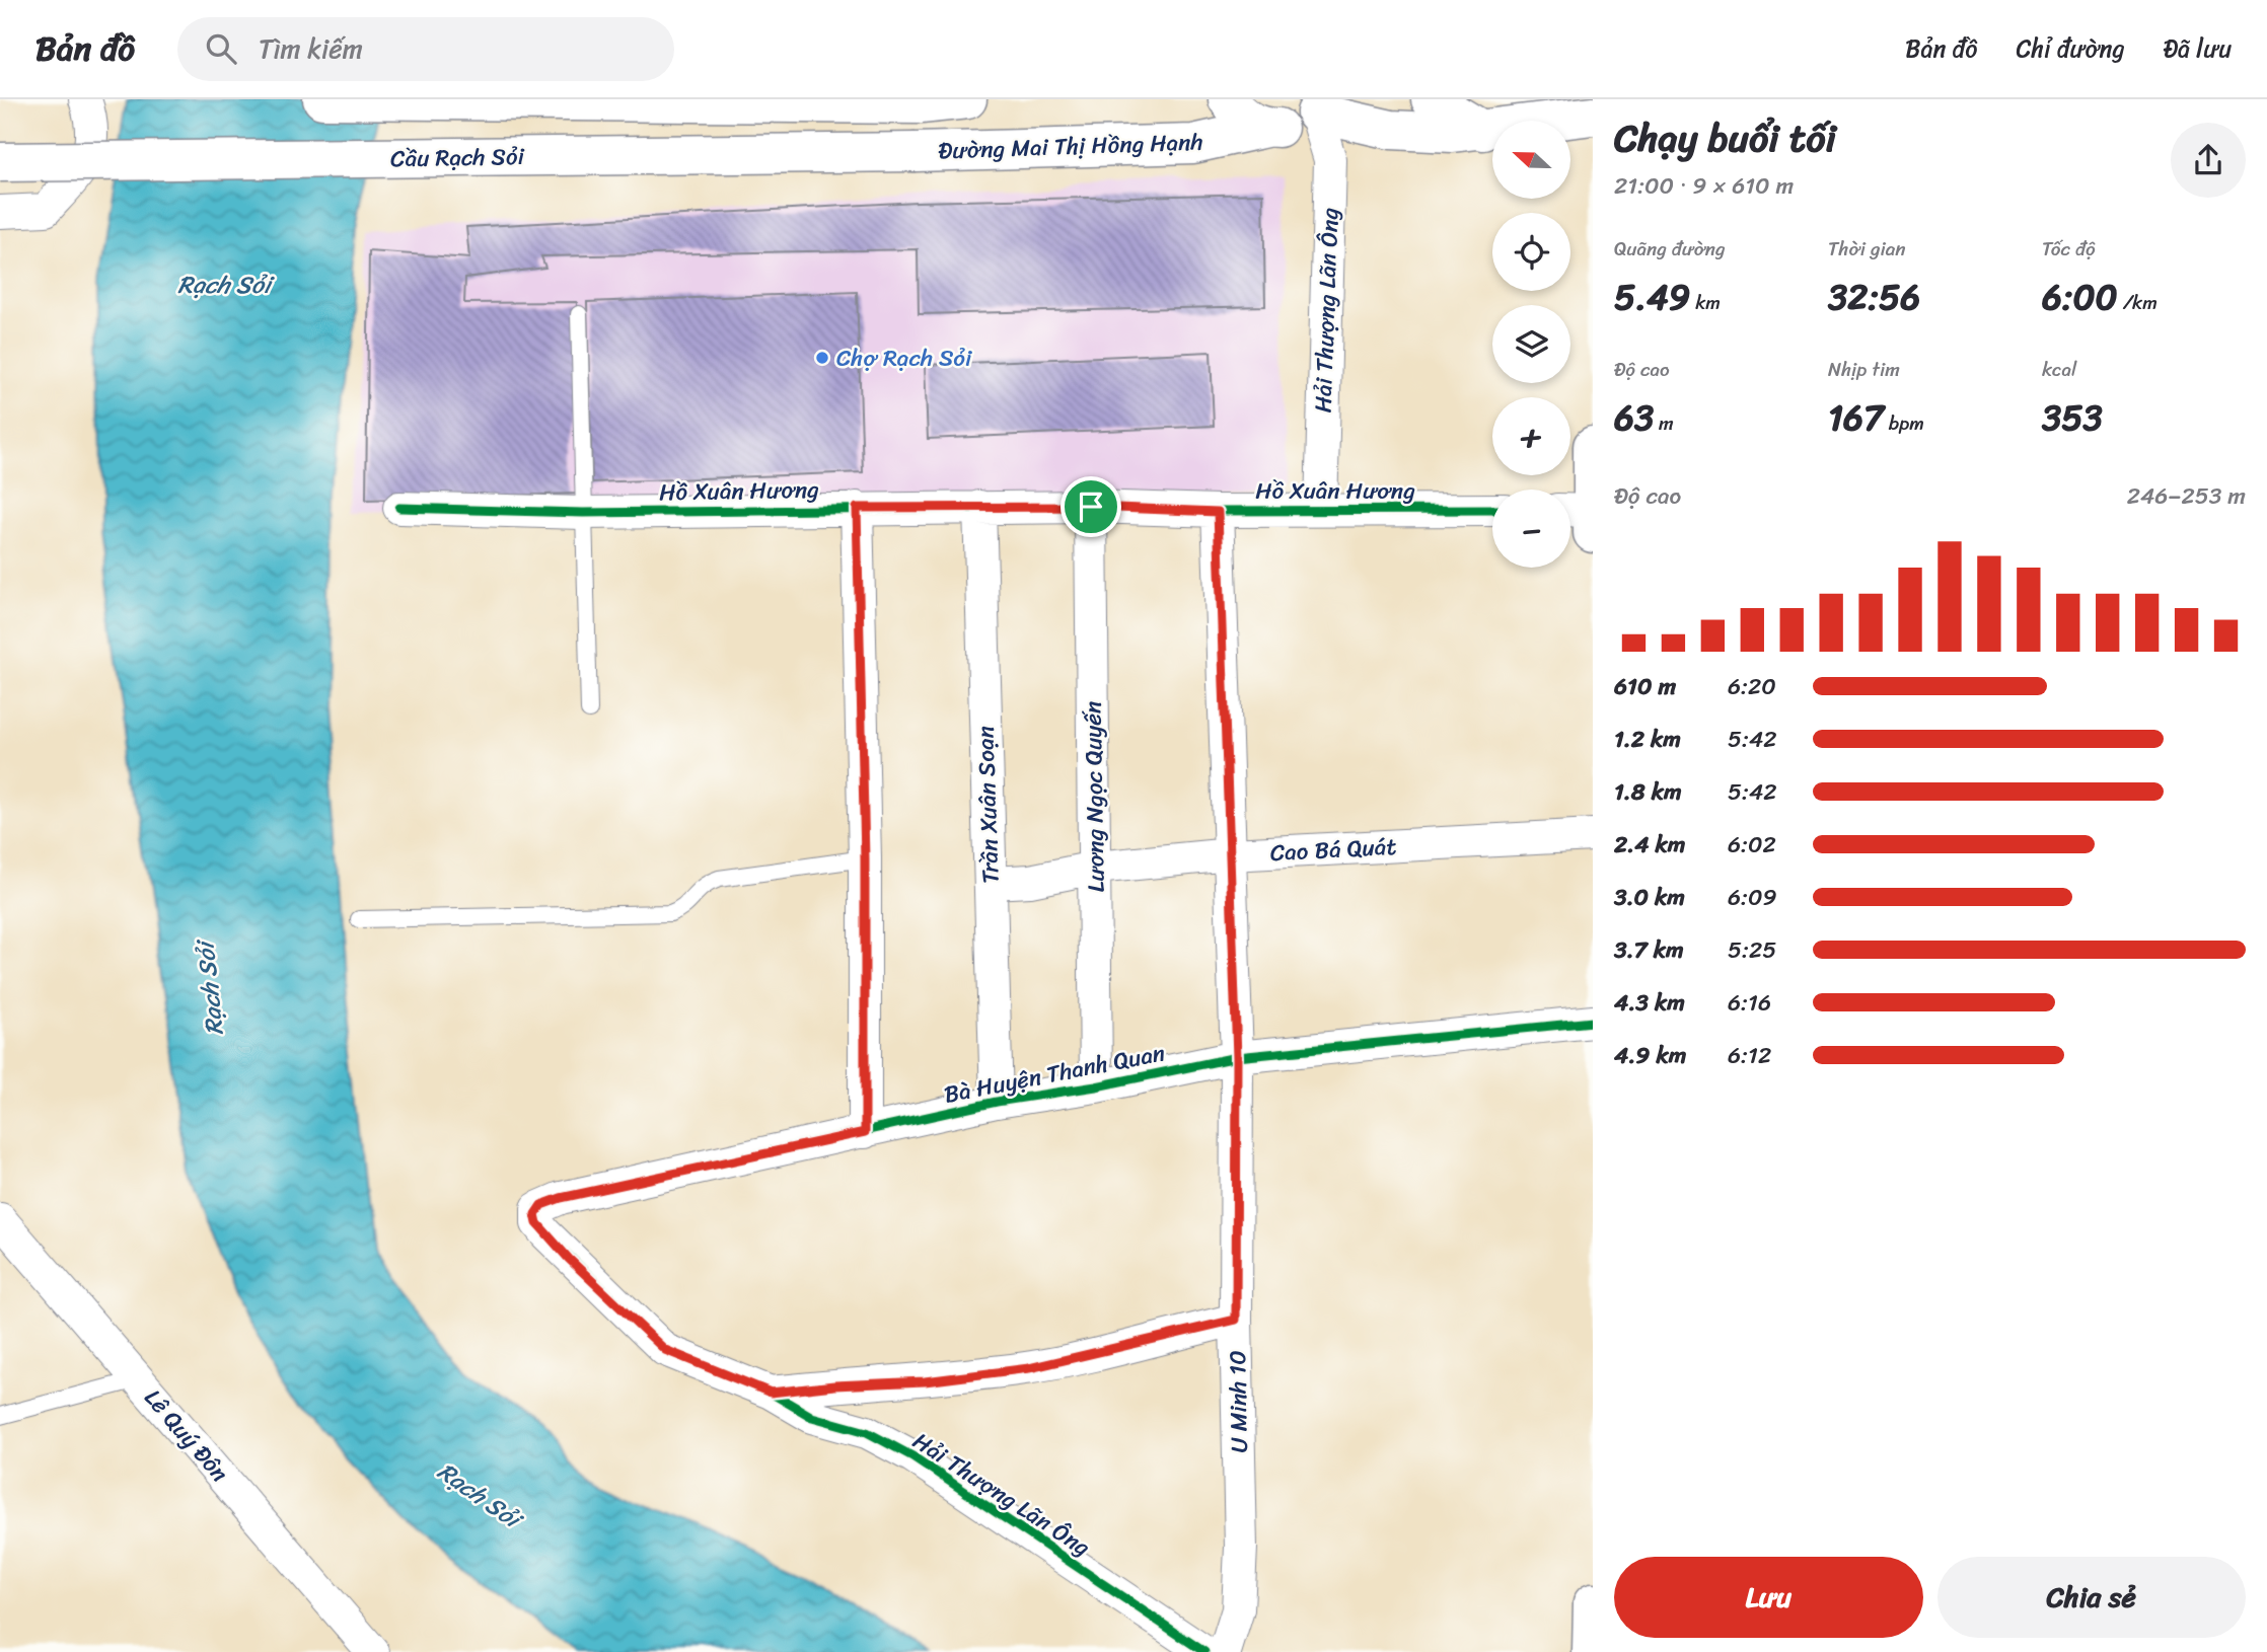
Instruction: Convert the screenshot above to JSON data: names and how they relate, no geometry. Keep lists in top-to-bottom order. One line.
{"streets":{"main road":["Đường Mai Thị Hồng Hạnh","Cầu Rạch Sỏi"],"street":["Hải Thượng Lãn Ông","Hồ Xuân Hương","Lương Ngọc Quyến","Trần Xuân Soạn","Cao Bá Quát","Bà Huyện Thanh Quan","U Minh 10","Lê Quý Đôn"]},"crossings":[["Đường Mai Thị Hồng Hạnh","Cầu Rạch Sỏi"],["Đường Mai Thị Hồng Hạnh","Hải Thượng Lãn Ông"],["Hải Thượng Lãn Ông","Hồ Xuân Hương"],["Hải Thượng Lãn Ông","Bà Huyện Thanh Quan"],["Hồ Xuân Hương","Lương Ngọc Quyến"],["Hồ Xuân Hương","Trần Xuân Soạn"],["Hồ Xuân Hương","U Minh 10"],["Lương Ngọc Quyến","Cao Bá Quát"],["Lương Ngọc Quyến","Bà Huyện Thanh Quan"],["Trần Xuân Soạn","Cao Bá Quát"],["Trần Xuân Soạn","Bà Huyện Thanh Quan"],["Cao Bá Quát","U Minh 10"],["Bà Huyện Thanh Quan","U Minh 10"]],"water":["Rạch Sỏi"],"places":["Chợ Rạch Sỏi"],"north":"left","page":{"header":"Bản đồ","search":"Tìm kiếm","nav":["Bản đồ","Chỉ đường","Đã lưu"],"heading":["Chạy buổi tối","21:00 · 9 × 610 m"],"map_buttons":["+","−"],"stats":[["Quãng đường","5.49 km"],["Thời gian","32:56"],["Tốc độ","6:00 /km"],["Độ cao","63 m"],["Nhịp tim","167 bpm"],["kcal","353"]],"chart":["Độ cao","246–253 m"],"list":[{"name":"610 m","note":"6:20"},{"name":"1.2 km","note":"5:42"},{"name":"1.8 km","note":"5:42"},{"name":"2.4 km","note":"6:02"},{"name":"3.0 km","note":"6:09"},{"name":"3.7 km","note":"5:25"},{"name":"4.3 km","note":"6:16"},{"name":"4.9 km","note":"6:12"}],"buttons":["Lưu","Chia sẻ"]}}
